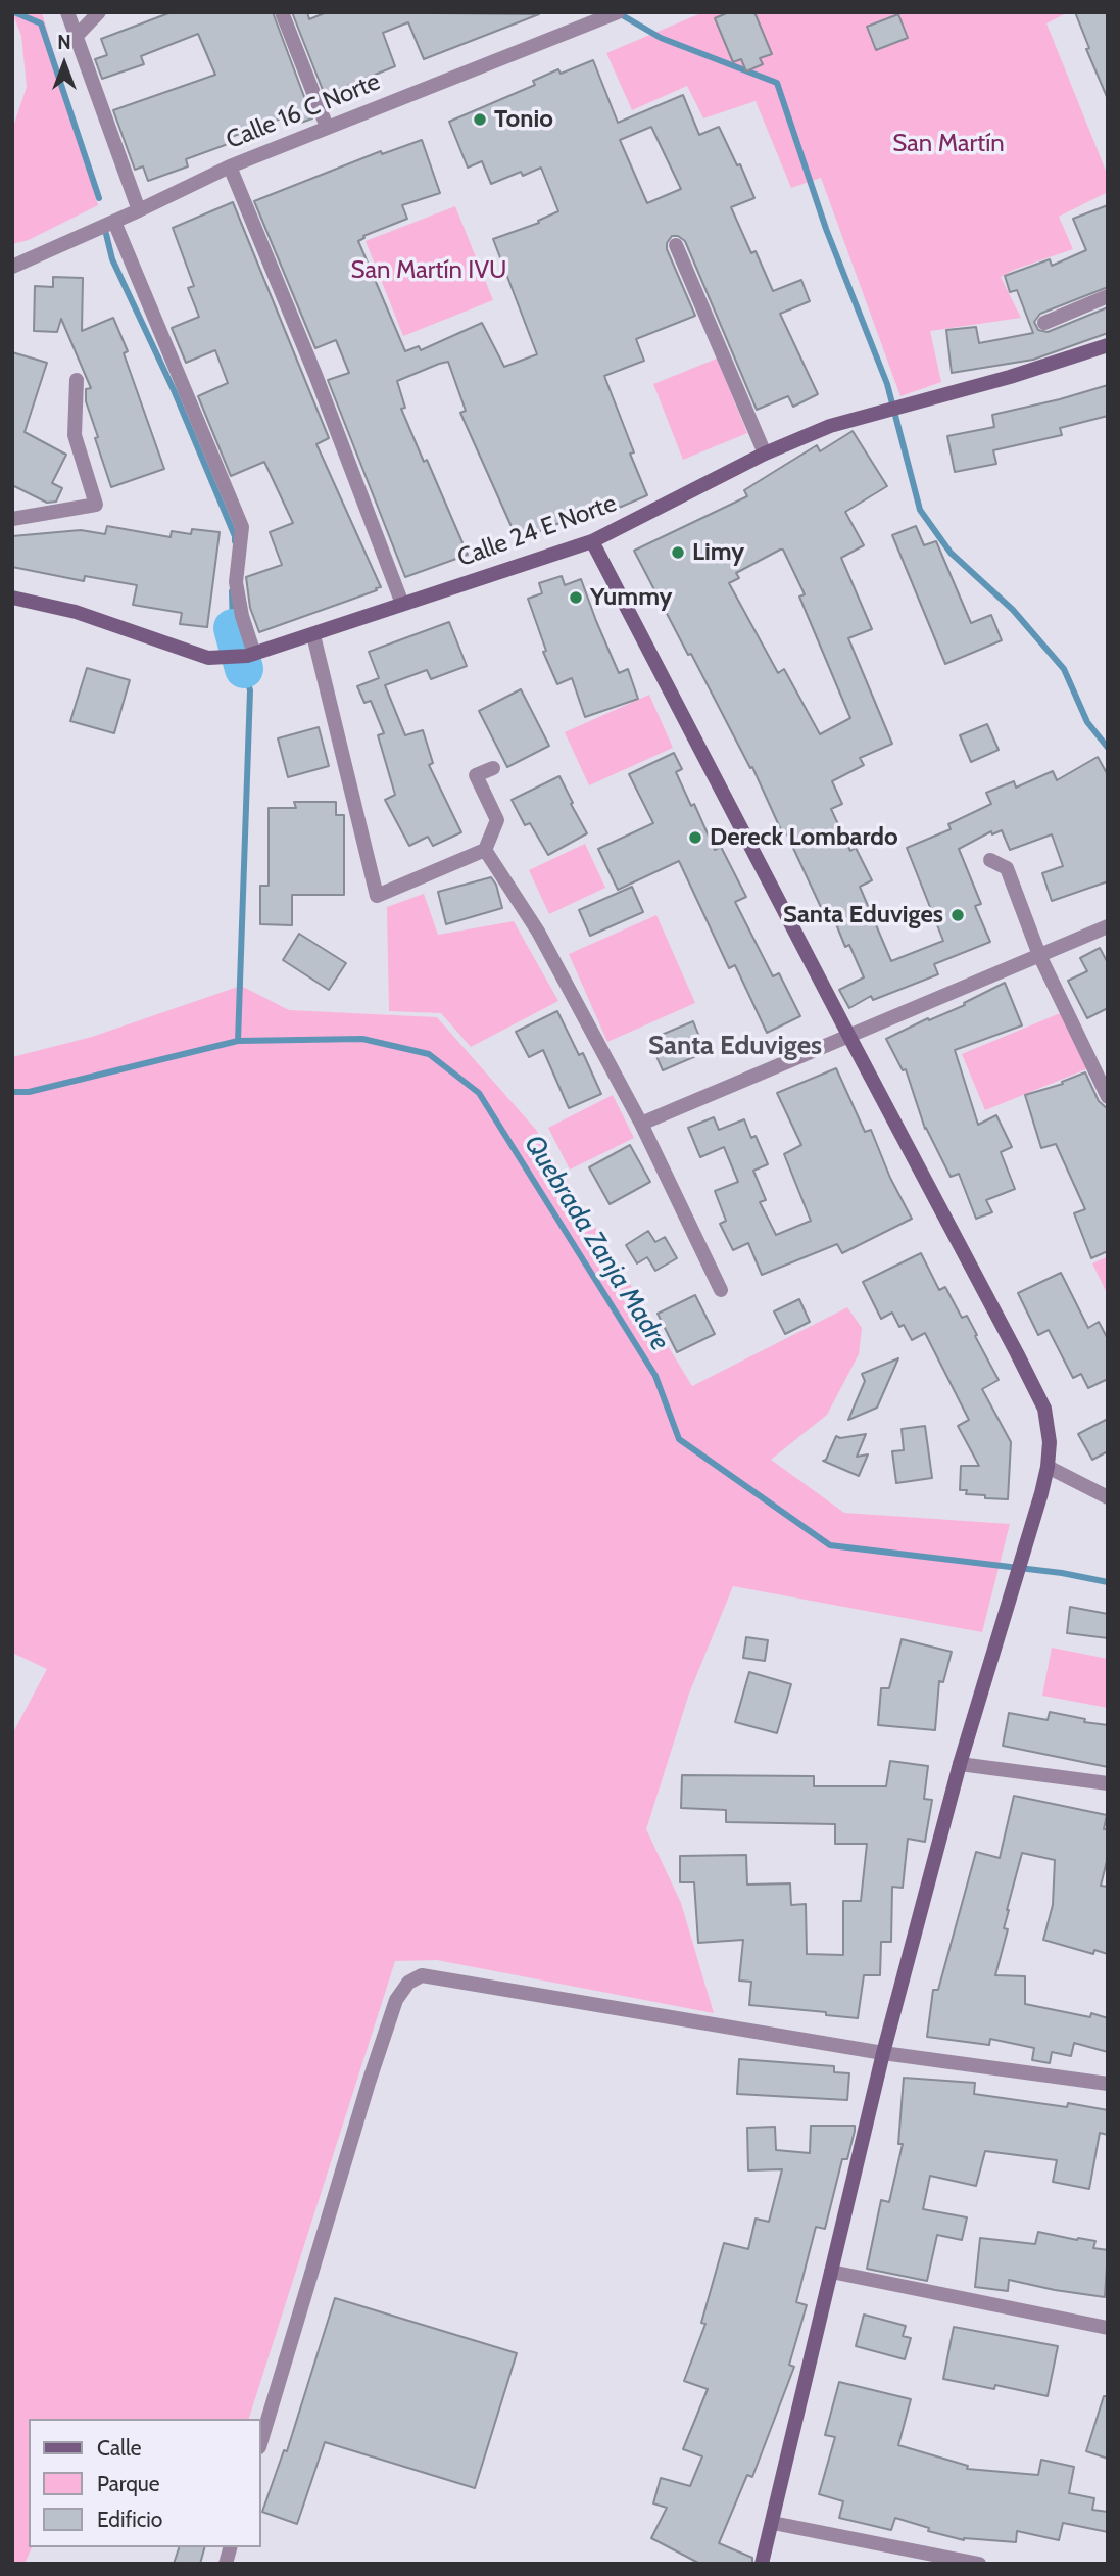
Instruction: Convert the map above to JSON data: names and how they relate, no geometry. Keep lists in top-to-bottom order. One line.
{"streets":{"street":["Calle 16 C Norte","Calle 24 E Norte"]},"districts":["Santa Eduviges"],"water":["Quebrada Zanja Madre"],"parks":["San Martín","San Martín IVU"],"places":["Tonio","Limy","Yummy","Dereck Lombardo","Santa Eduviges"],"legend":["Calle","Parque","Edificio"],"north":"top"}
